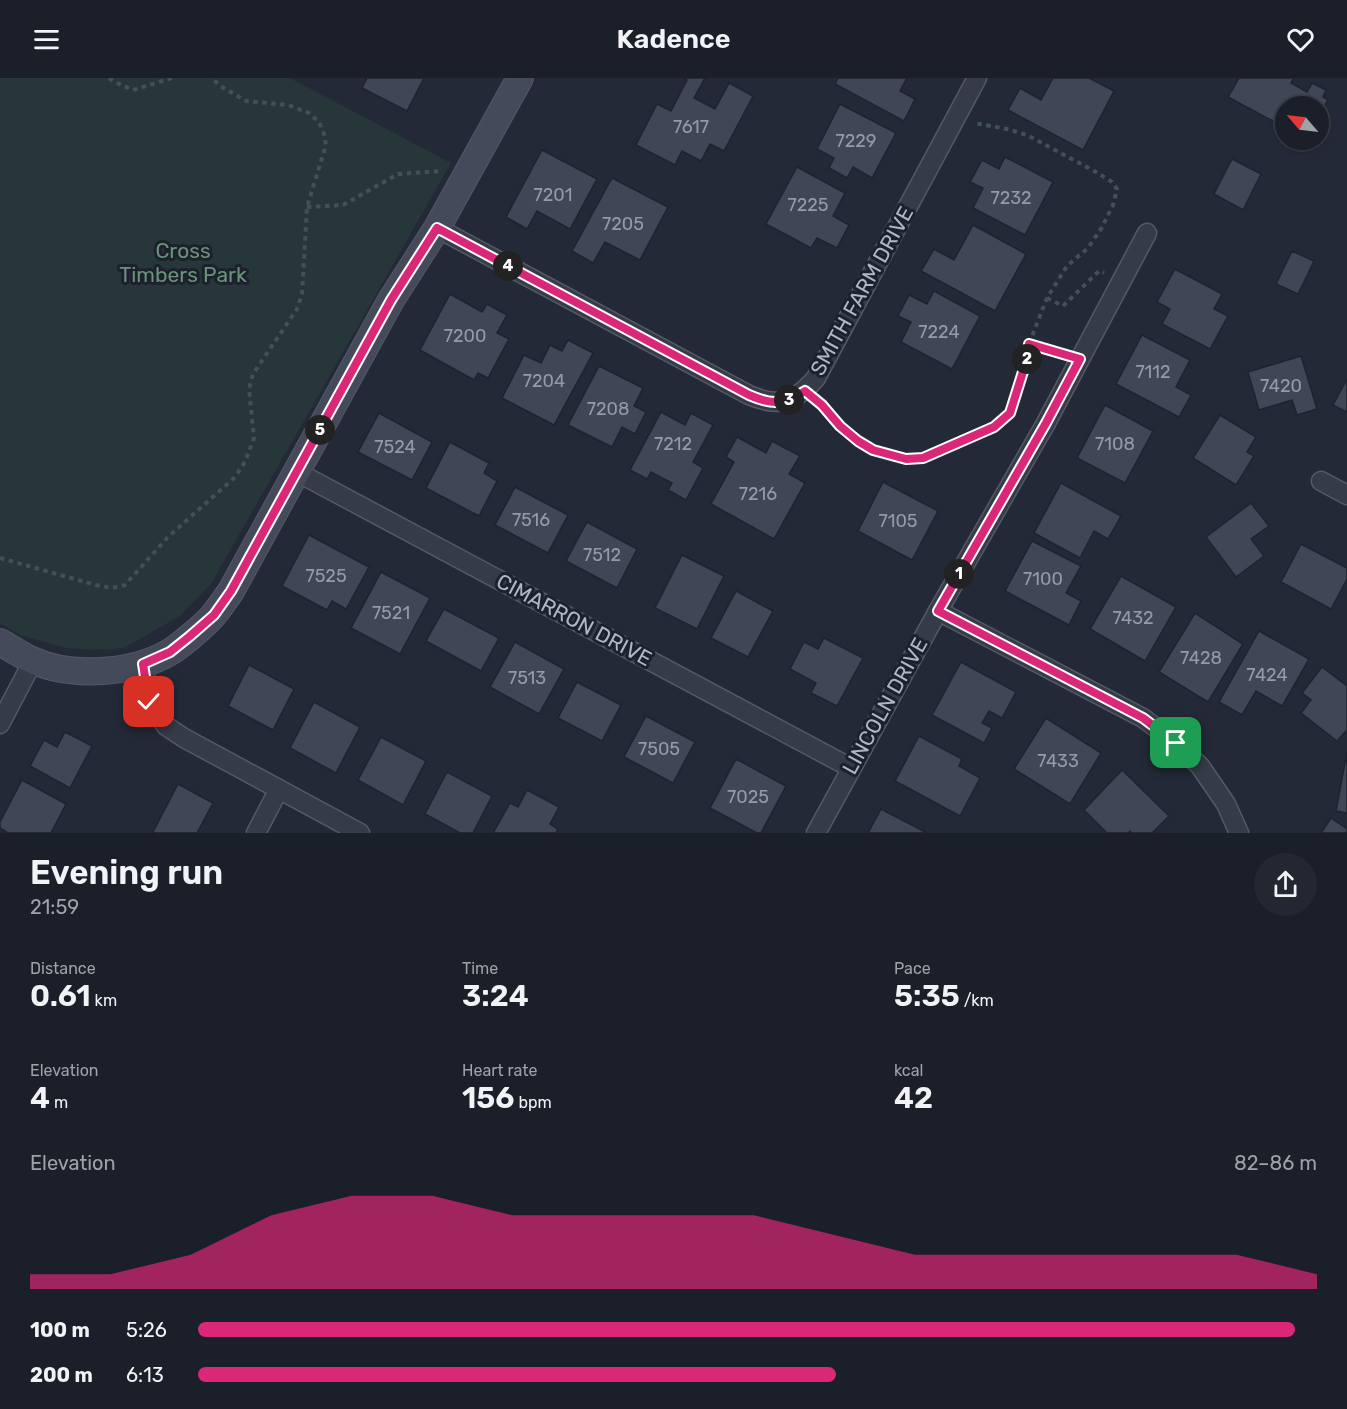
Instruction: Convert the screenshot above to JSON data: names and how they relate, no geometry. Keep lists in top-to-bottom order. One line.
{"streets":{"street":["SMITH FARM DRIVE","CIMARRON DRIVE","LINCOLN DRIVE"]},"crossings":[["CIMARRON DRIVE","LINCOLN DRIVE"]],"parks":["Cross Timbers Park"],"house_numbers":["7617","7229","7201","7232","7225","7205","7224","7200","7112","7204","7420","7208","7212","7108","7524","7216","7516","7105","7512","7525","7100","7521","7432","7428","7424","7513","7505","7433","7025"],"north":"top left","page":{"header":"Kadence","pins":["4","2","3","5","1"],"heading":["Evening run","21:59"],"stats":[["Distance","0.61 km"],["Time","3:24"],["Pace","5:35 /km"],["Elevation","4 m"],["Heart rate","156 bpm"],["kcal","42"]],"chart":["Elevation","82–86 m"],"list":[{"name":"100 m","note":"5:26"},{"name":"200 m","note":"6:13"}]}}
